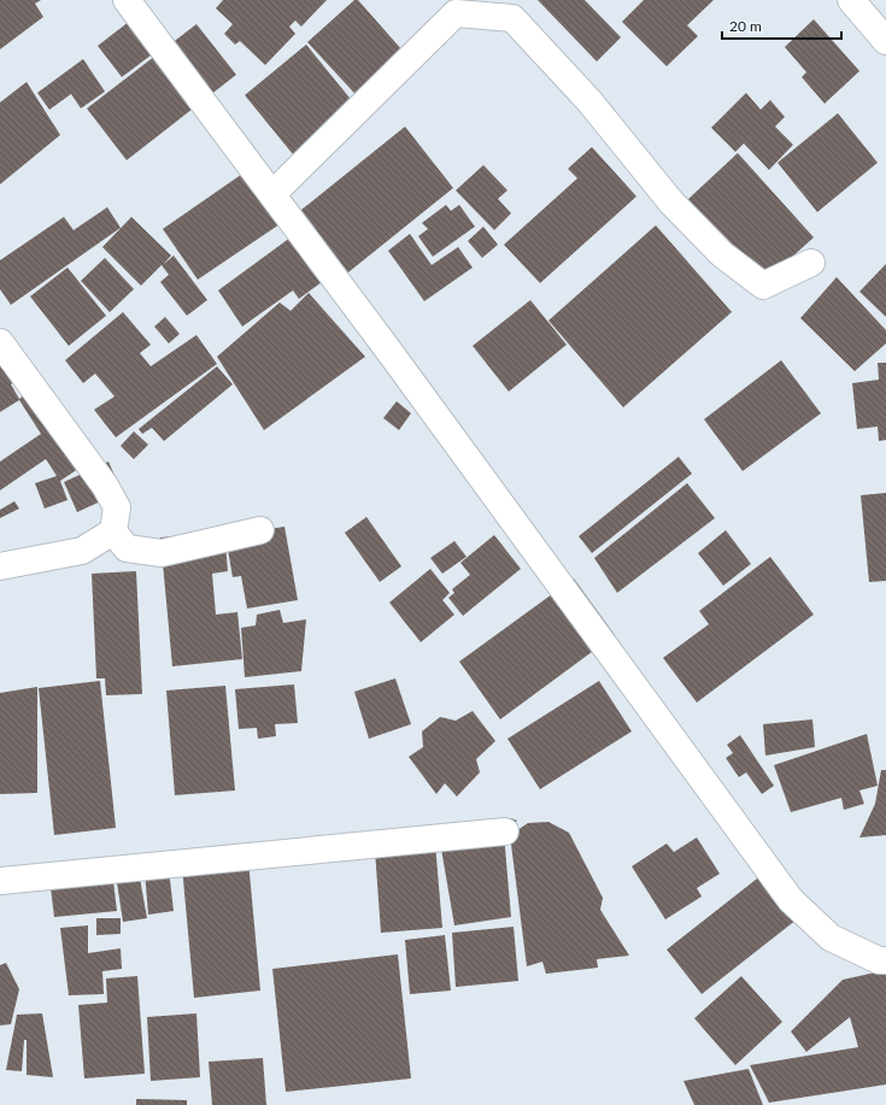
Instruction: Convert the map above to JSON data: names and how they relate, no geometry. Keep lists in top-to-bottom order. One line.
{"scale_bar":"20 m"}
